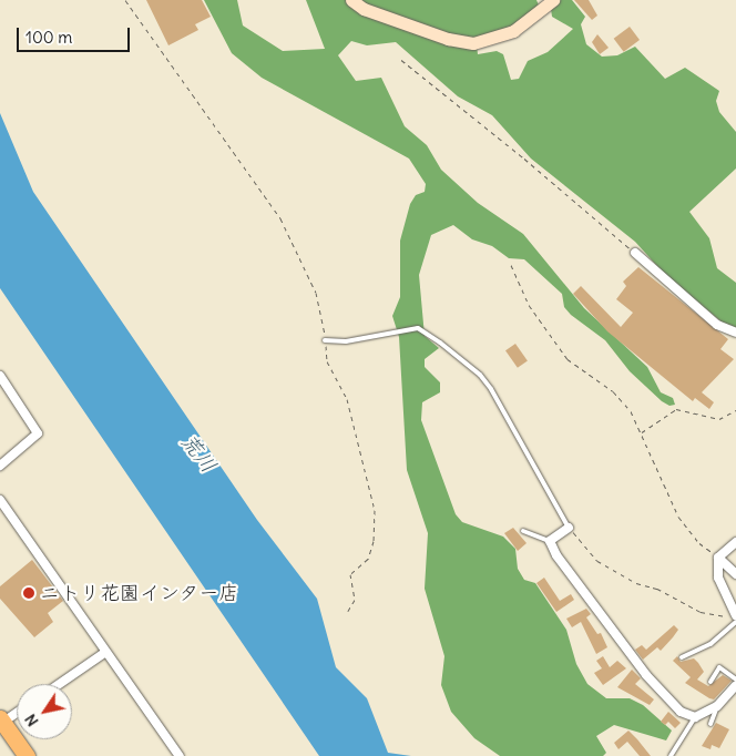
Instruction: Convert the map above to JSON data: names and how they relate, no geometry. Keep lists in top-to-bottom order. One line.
{"water":["荒川"],"places":["ニトリ花園インター店"],"scale_bar":"100 m","north":"bottom left"}
